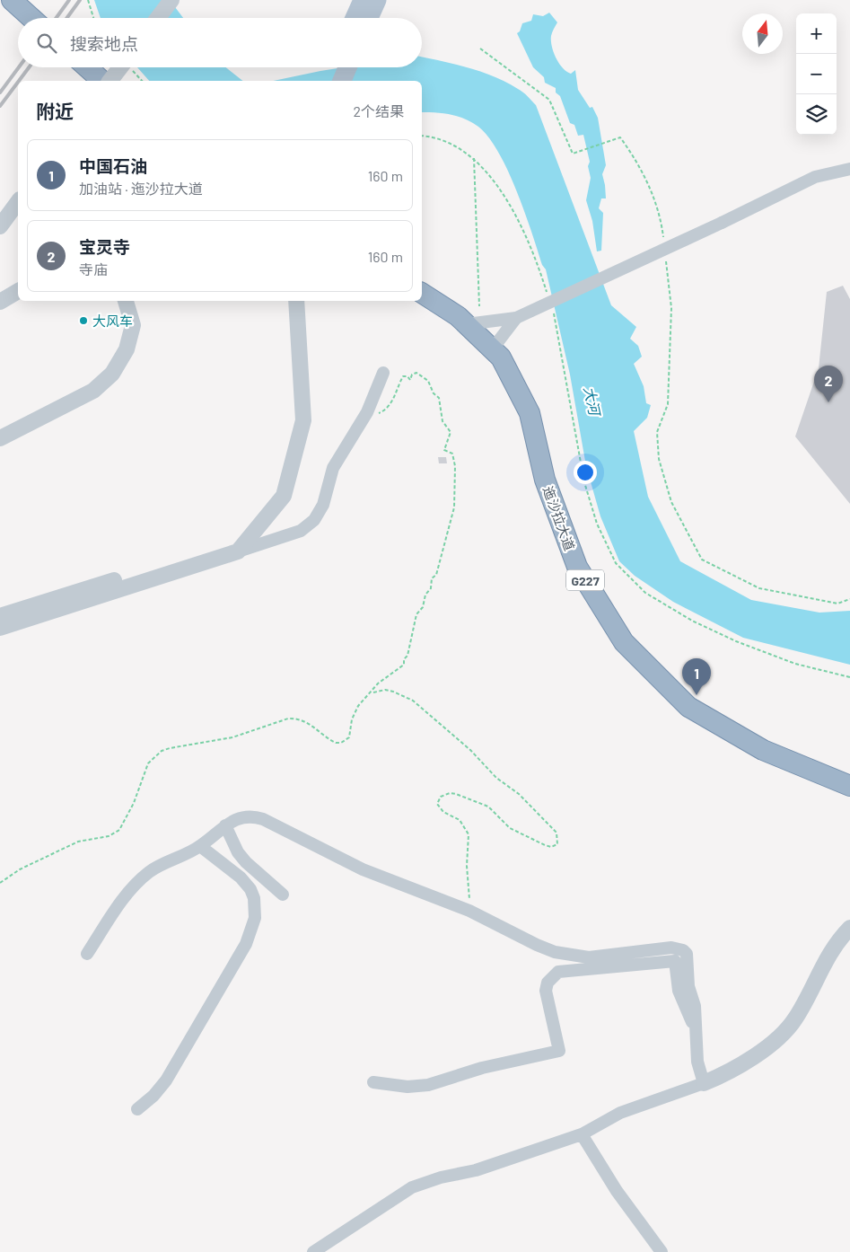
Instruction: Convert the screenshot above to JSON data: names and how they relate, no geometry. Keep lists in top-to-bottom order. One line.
{"streets":{"highway":["迤沙拉大道","G227"]},"water":["大河"],"places":["大风车"],"north":"top","page":{"map_buttons":["+","−"],"search":"搜索地点","heading":["附近","2个结果"],"list":[{"mark":"1","name":"中国石油","note":"加油站 · 迤沙拉大道","value":"160 m"},{"mark":"2","name":"宝灵寺","note":"寺庙","value":"160 m"}],"pins":["2","1"]}}
